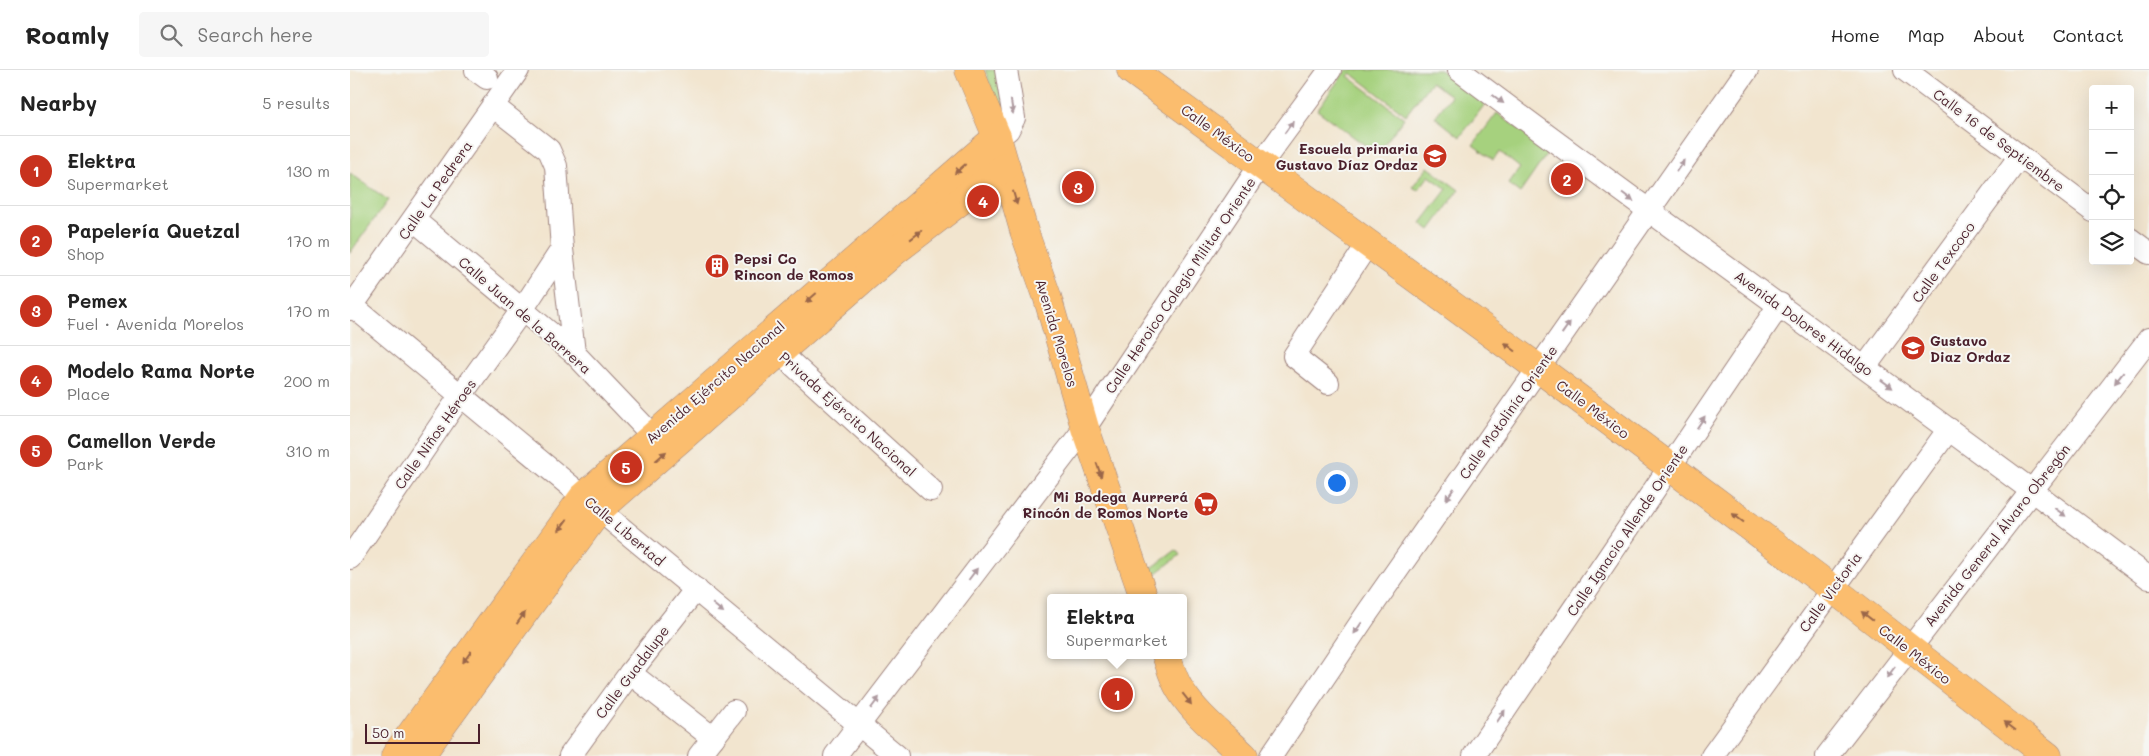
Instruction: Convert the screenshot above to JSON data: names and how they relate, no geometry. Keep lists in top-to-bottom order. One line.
{"streets":{"main road":["Calle México","Avenida Morelos","Avenida Ejército Nacional"],"street":["Calle 16 de Septiembre","Calle La Pedrera","Calle Texcoco","Calle Heroico Colegio Militar Oriente","Calle Juan de la Barrera","Avenida Dolores Hidalgo","Calle Motolinía Oriente","Privada Ejército Nacional","Calle Niños Héroes","Calle Ignacio Allende Oriente","Calle Libertad","Avenida General Álvaro Obregón","Calle Victoria","Calle Guadalupe"]},"crossings":[["Calle México","Calle Heroico Colegio Militar Oriente"],["Calle México","Calle Motolinía Oriente"],["Calle México","Calle Ignacio Allende Oriente"],["Calle México","Avenida General Álvaro Obregón"],["Calle México","Calle Victoria"],["Calle 16 de Septiembre","Calle Texcoco"],["Calle La Pedrera","Calle Juan de la Barrera"],["Calle La Pedrera","Calle Libertad"],["Calle Texcoco","Avenida Dolores Hidalgo"],["Calle Heroico Colegio Militar Oriente","Avenida Morelos"],["Calle Heroico Colegio Militar Oriente","Calle Libertad"],["Calle Juan de la Barrera","Avenida Ejército Nacional"],["Calle Juan de la Barrera","Calle Niños Héroes"],["Avenida Dolores Hidalgo","Calle Motolinía Oriente"],["Avenida Dolores Hidalgo","Calle Ignacio Allende Oriente"],["Avenida Dolores Hidalgo","Avenida General Álvaro Obregón"],["Avenida Dolores Hidalgo","Calle Victoria"],["Avenida Morelos","Avenida Ejército Nacional"],["Avenida Ejército Nacional","Privada Ejército Nacional"],["Avenida Ejército Nacional","Calle Libertad"],["Calle Niños Héroes","Calle Libertad"],["Calle Libertad","Calle Guadalupe"]],"one_way":["Calle México","Calle Heroico Colegio Militar Oriente","Avenida Dolores Hidalgo","Avenida Morelos","Calle Ignacio Allende Oriente","Avenida General Álvaro Obregón"],"places":{"school or university":["Escuela primaria Gustavo Díaz Ordaz","Gustavo Diaz Ordaz"],"building":["Pepsi Co Rincon de Romos"],"supermarket":["Mi Bodega Aurrerá Rincón de Romos Norte"]},"scale_bar":"50 m","page":{"header":"Roamly","search":"Search here","nav":["Home","Map","About","Contact"],"heading":["Nearby","5 results"],"map_buttons":["+","−"],"list":[{"mark":"1","name":"Elektra","note":"Supermarket","value":"130 m"},{"mark":"2","name":"Papelería Quetzal","note":"Shop","value":"170 m"},{"mark":"3","name":"Pemex","note":"Fuel · Avenida Morelos","value":"170 m"},{"mark":"4","name":"Modelo Rama Norte","note":"Place","value":"200 m"},{"mark":"5","name":"Camellon Verde","note":"Park","value":"310 m"}],"pins":["2","3","4","5","1"],"popup":["Elektra","Supermarket"],"scale":"50 m"}}
